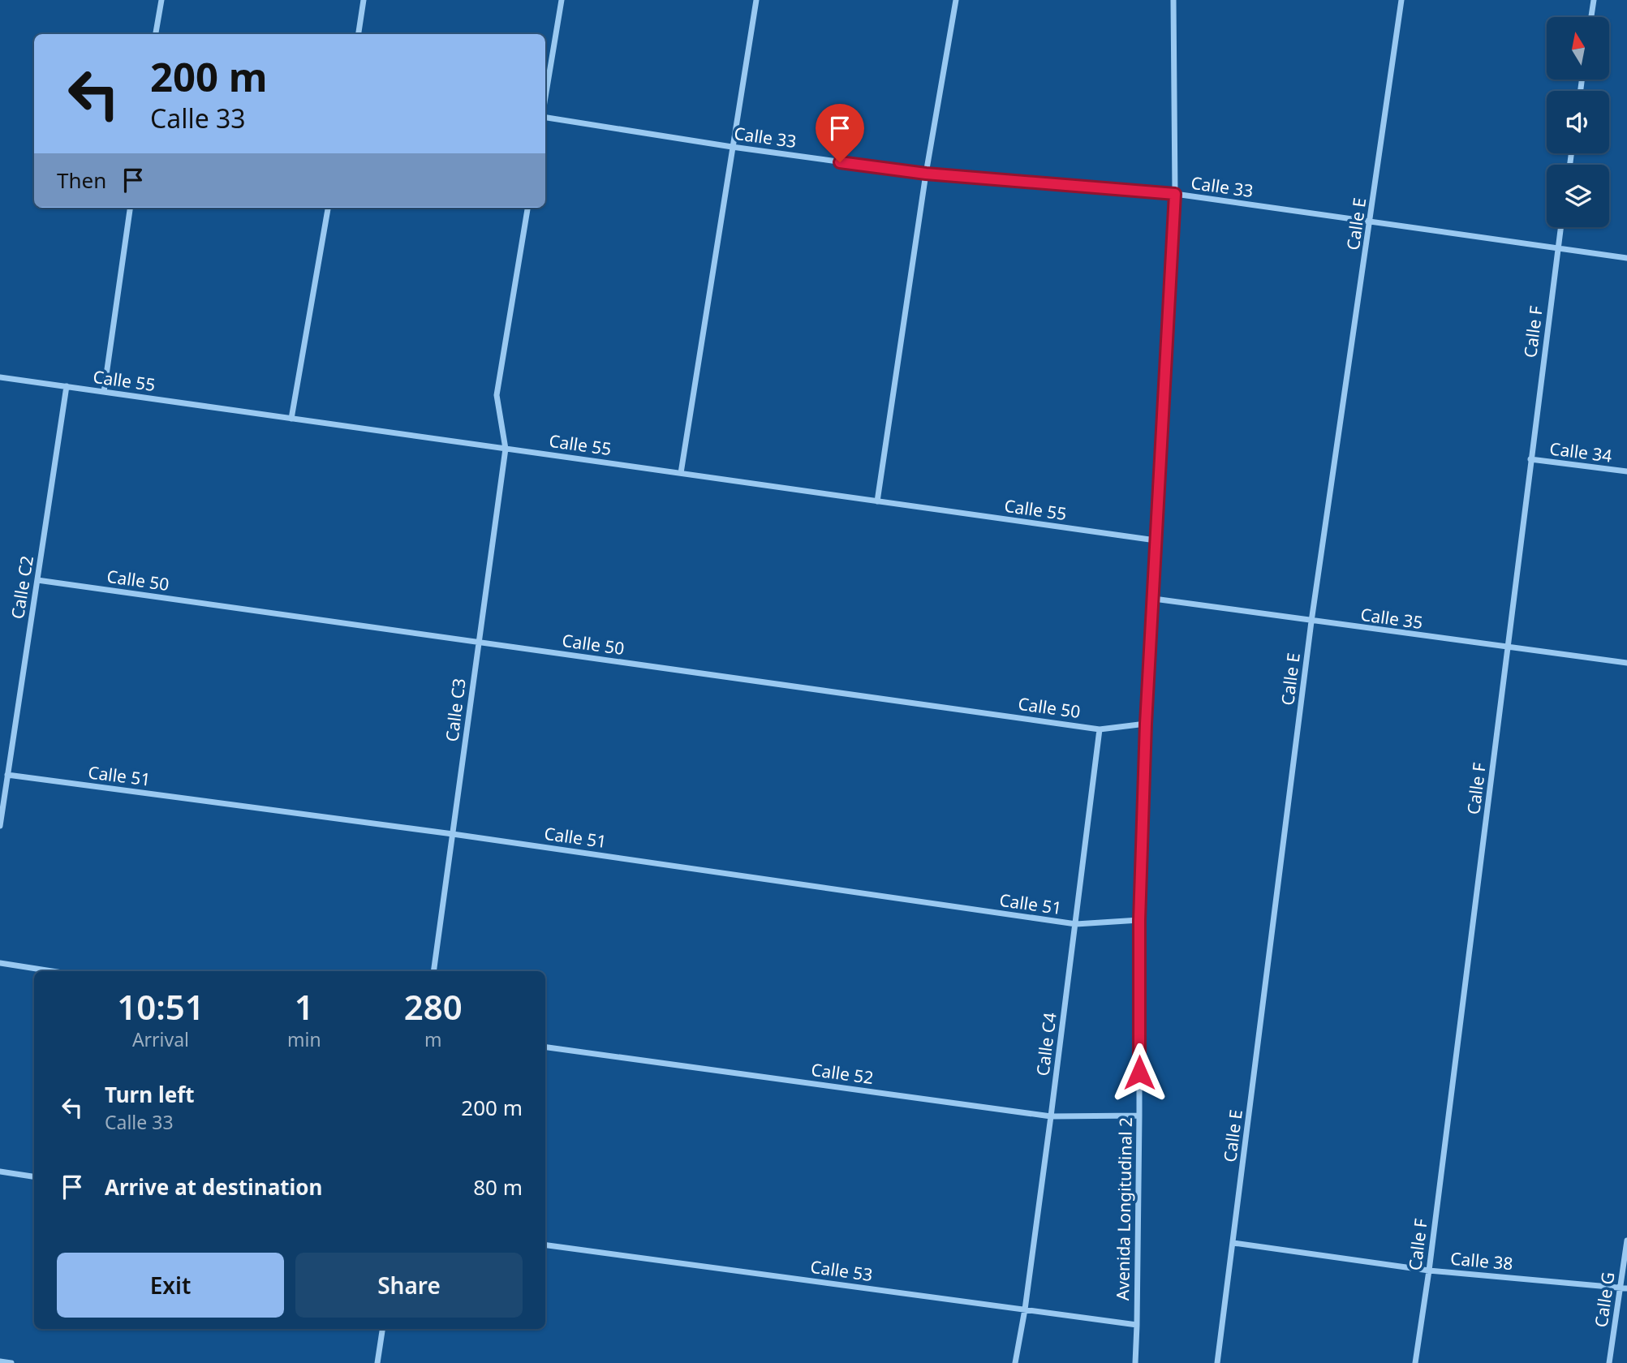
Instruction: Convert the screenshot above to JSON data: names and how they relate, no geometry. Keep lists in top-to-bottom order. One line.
{"streets":{"street":["Calle 33","Calle E","Calle F","Calle 55","Calle 34","Calle 50","Calle C2","Calle 35","Calle C3","Calle 51","Calle C4","Calle 52","Avenida Longitudinal 2","Calle 38","Calle 53","Calle G"]},"crossings":[["Calle 33","Calle E"],["Calle 33","Calle F"],["Calle 33","Avenida Longitudinal 2"],["Calle E","Calle 35"],["Calle E","Calle 38"],["Calle F","Calle 34"],["Calle F","Calle 35"],["Calle F","Calle 38"],["Calle 55","Calle C2"],["Calle 55","Calle C3"],["Calle 55","Avenida Longitudinal 2"],["Calle 50","Calle C2"],["Calle 50","Calle C3"],["Calle 50","Calle C4"],["Calle 50","Avenida Longitudinal 2"],["Calle C2","Calle 51"],["Calle 35","Avenida Longitudinal 2"],["Calle C3","Calle 51"],["Calle 51","Calle C4"],["Calle 51","Avenida Longitudinal 2"],["Calle C4","Calle 52"],["Calle C4","Calle 53"],["Calle 52","Avenida Longitudinal 2"],["Avenida Longitudinal 2","Calle 53"],["Calle 38","Calle G"]],"north":"top","page":{"turn":["200 m","Calle 33"],"then":"Then","eta":["10:51","Arrival","1","min","280","m"],"list":[{"name":"Turn left","note":"Calle 33","value":"200 m"},{"name":"Arrive at destination","value":"80 m"}],"buttons":["Exit","Share"]}}
